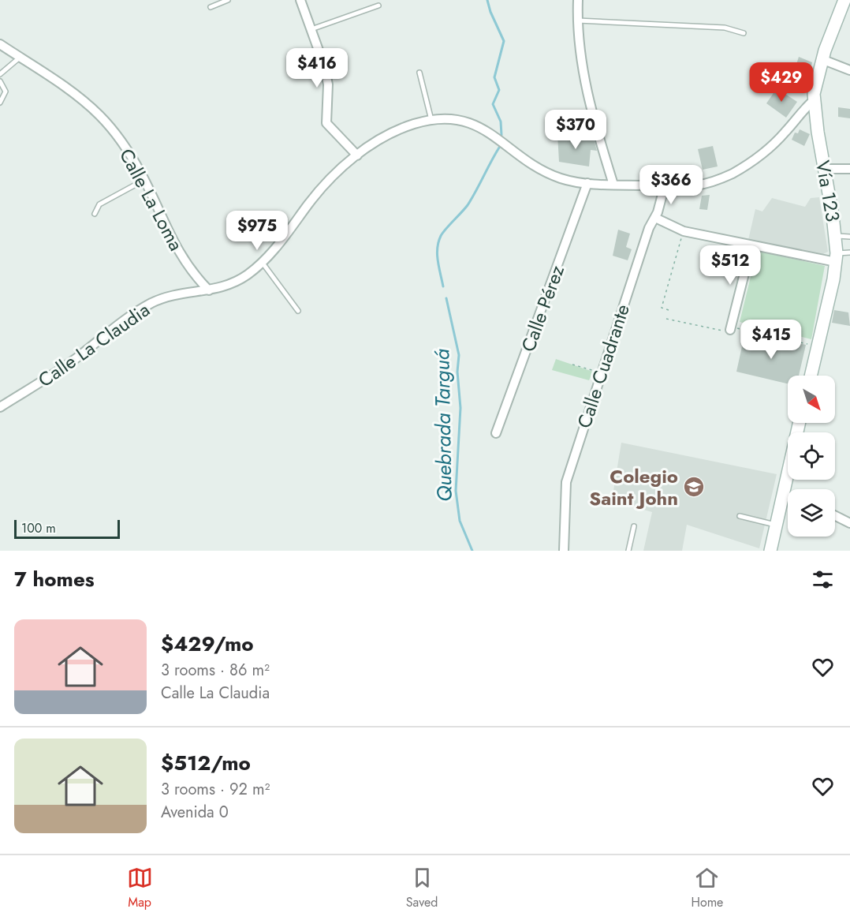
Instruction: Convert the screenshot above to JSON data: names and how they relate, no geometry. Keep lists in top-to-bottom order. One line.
{"streets":{"main road":["Vía 123"],"street":["Calle La Loma","Calle Pérez","Calle La Claudia","Calle Cuadrante"]},"crossings":[["Vía 123","Calle La Claudia"],["Calle La Loma","Calle La Claudia"],["Calle Pérez","Calle La Claudia"],["Calle La Claudia","Calle Cuadrante"]],"water":["Quebrada Targuá"],"places":{"school or university":["Colegio Saint John"]},"scale_bar":"100 m","north":"bottom right","page":{"price":["$416","$429","$370","$366","$975","$512","$415"],"scale":"100 m","heading":"7 homes","list":[{"name":"$429/mo","note":"3 rooms · 86 m² · Calle La Claudia"},{"name":"$512/mo","note":"3 rooms · 92 m² · Avenida 0"}],"tabs":["Map","Saved","Home"]}}
